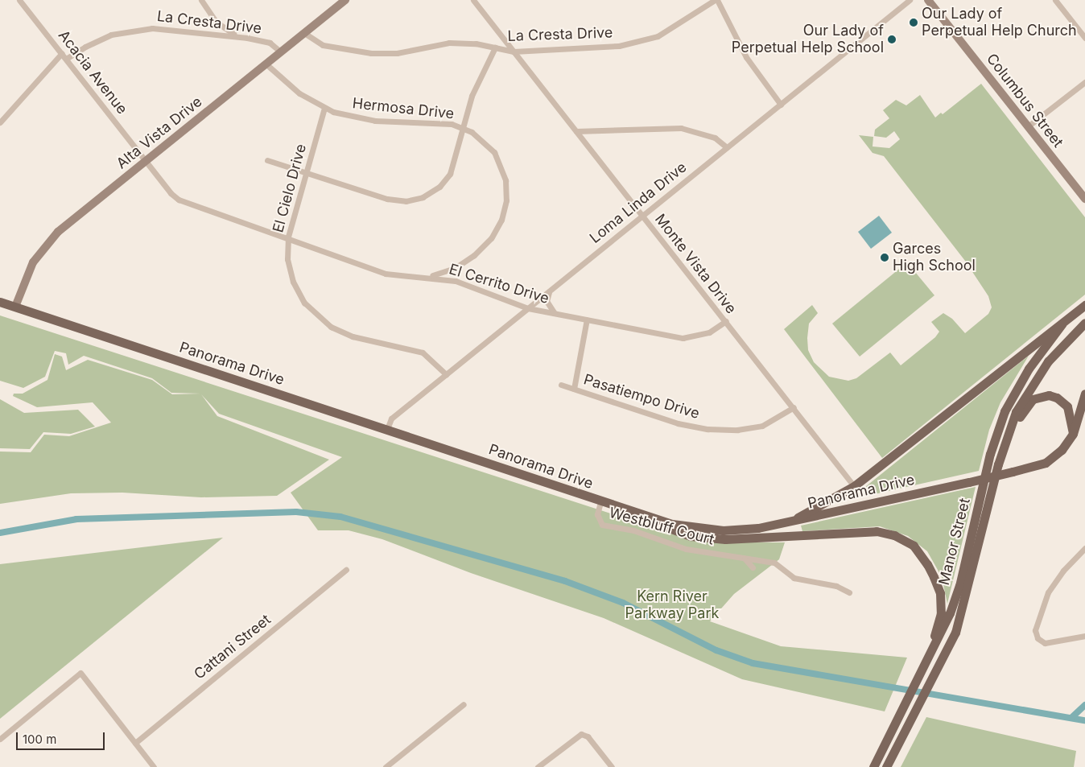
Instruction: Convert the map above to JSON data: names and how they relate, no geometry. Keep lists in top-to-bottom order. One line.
{"streets":{"main road":["Panorama Drive","Manor Street"],"street":["La Cresta Drive","Acacia Avenue","Columbus Street","Hermosa Drive","Alta Vista Drive","El Cielo Drive","Loma Linda Drive","Monte Vista Drive","El Cerrito Drive","Pasatiempo Drive","Westbluff Court","Cattani Street"]},"crossings":[["La Cresta Drive","Acacia Avenue"],["La Cresta Drive","Alta Vista Drive"],["La Cresta Drive","Monte Vista Drive"],["Acacia Avenue","Alta Vista Drive"],["Acacia Avenue","El Cerrito Drive"],["Hermosa Drive","Alta Vista Drive"],["Hermosa Drive","El Cielo Drive"],["Hermosa Drive","El Cerrito Drive"],["Alta Vista Drive","El Cerrito Drive"],["Alta Vista Drive","Panorama Drive"],["El Cielo Drive","Loma Linda Drive"],["El Cielo Drive","El Cerrito Drive"],["Loma Linda Drive","Monte Vista Drive"],["Loma Linda Drive","El Cerrito Drive"],["Loma Linda Drive","Panorama Drive"],["Monte Vista Drive","El Cerrito Drive"],["Monte Vista Drive","Pasatiempo Drive"],["El Cerrito Drive","Pasatiempo Drive"],["Panorama Drive","Westbluff Court"]],"parks":["Kern River Parkway Park"],"places":["Our Lady of Perpetual Help Church","Our Lady of Perpetual Help School","Garces High School"],"scale_bar":"100 m"}
